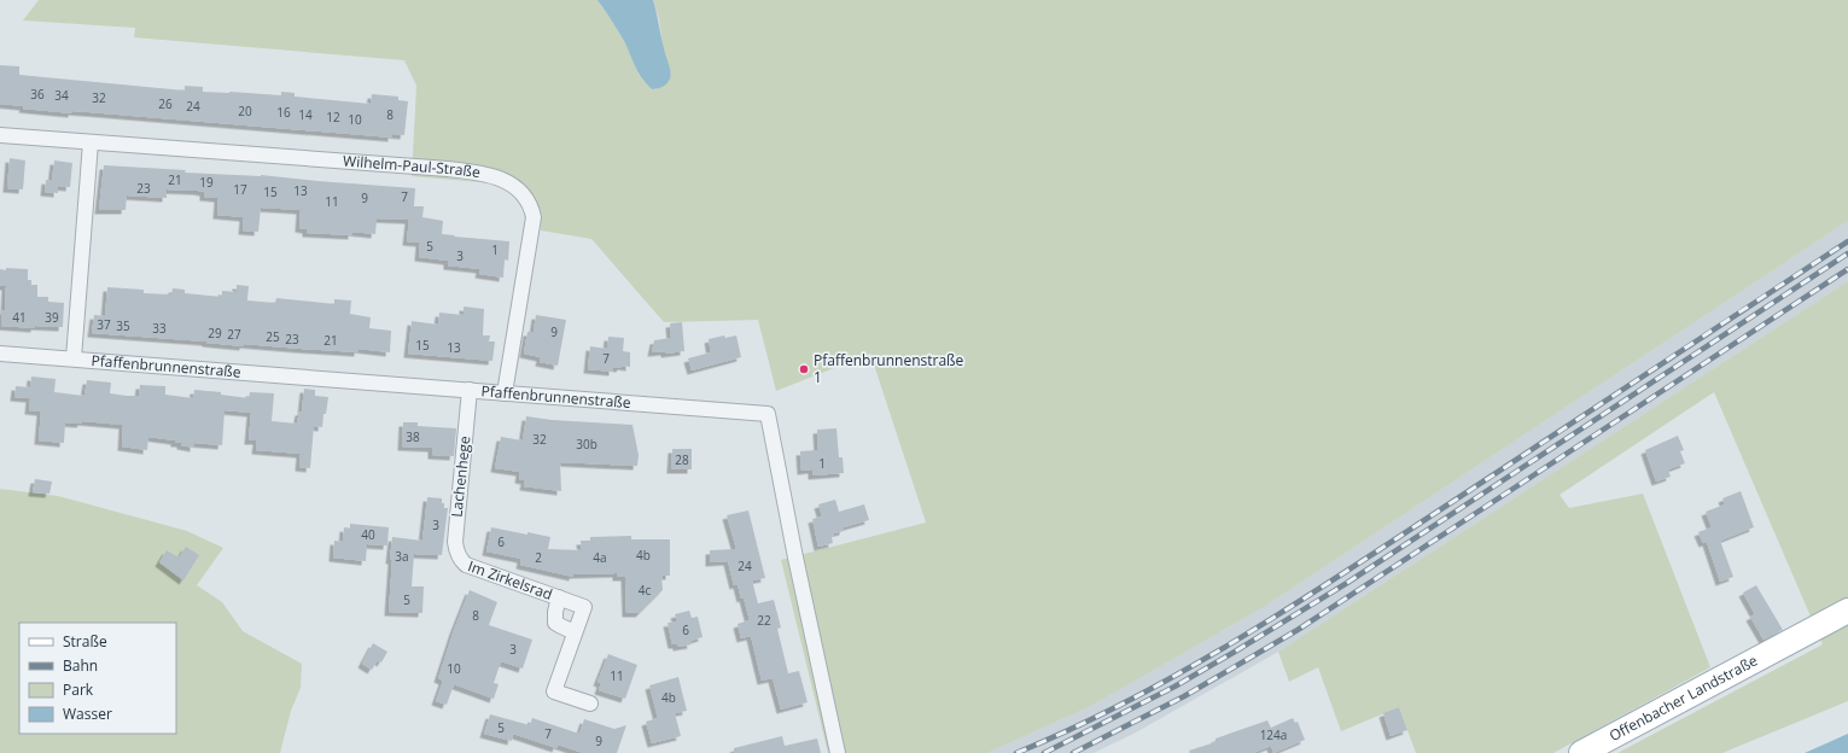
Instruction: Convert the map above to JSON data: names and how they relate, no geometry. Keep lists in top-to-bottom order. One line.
{"streets":{"main road":["Offenbacher Landstraße"],"street":["Wilhelm-Paul-Straße","Pfaffenbrunnenstraße","Lachenhege","Im Zirkelsrad"]},"crossings":[["Wilhelm-Paul-Straße","Pfaffenbrunnenstraße"],["Pfaffenbrunnenstraße","Lachenhege"],["Lachenhege","Im Zirkelsrad"]],"places":["Pfaffenbrunnenstraße 1"],"house_numbers":["36","34","32","26","24","20","16","14","8","12","10","21","19","23","17","13","15","7","9","11","5","1","3","41","39","37","35","33","9","29","27","25","23","21","15","13","7","38","32","30b","28","1","3","40","6","4b","3a","2","4a","24","4c","5","8","22","6","3","10","11","4b","5","7","124a","9"],"legend":["Straße","Bahn","Park","Wasser"]}
